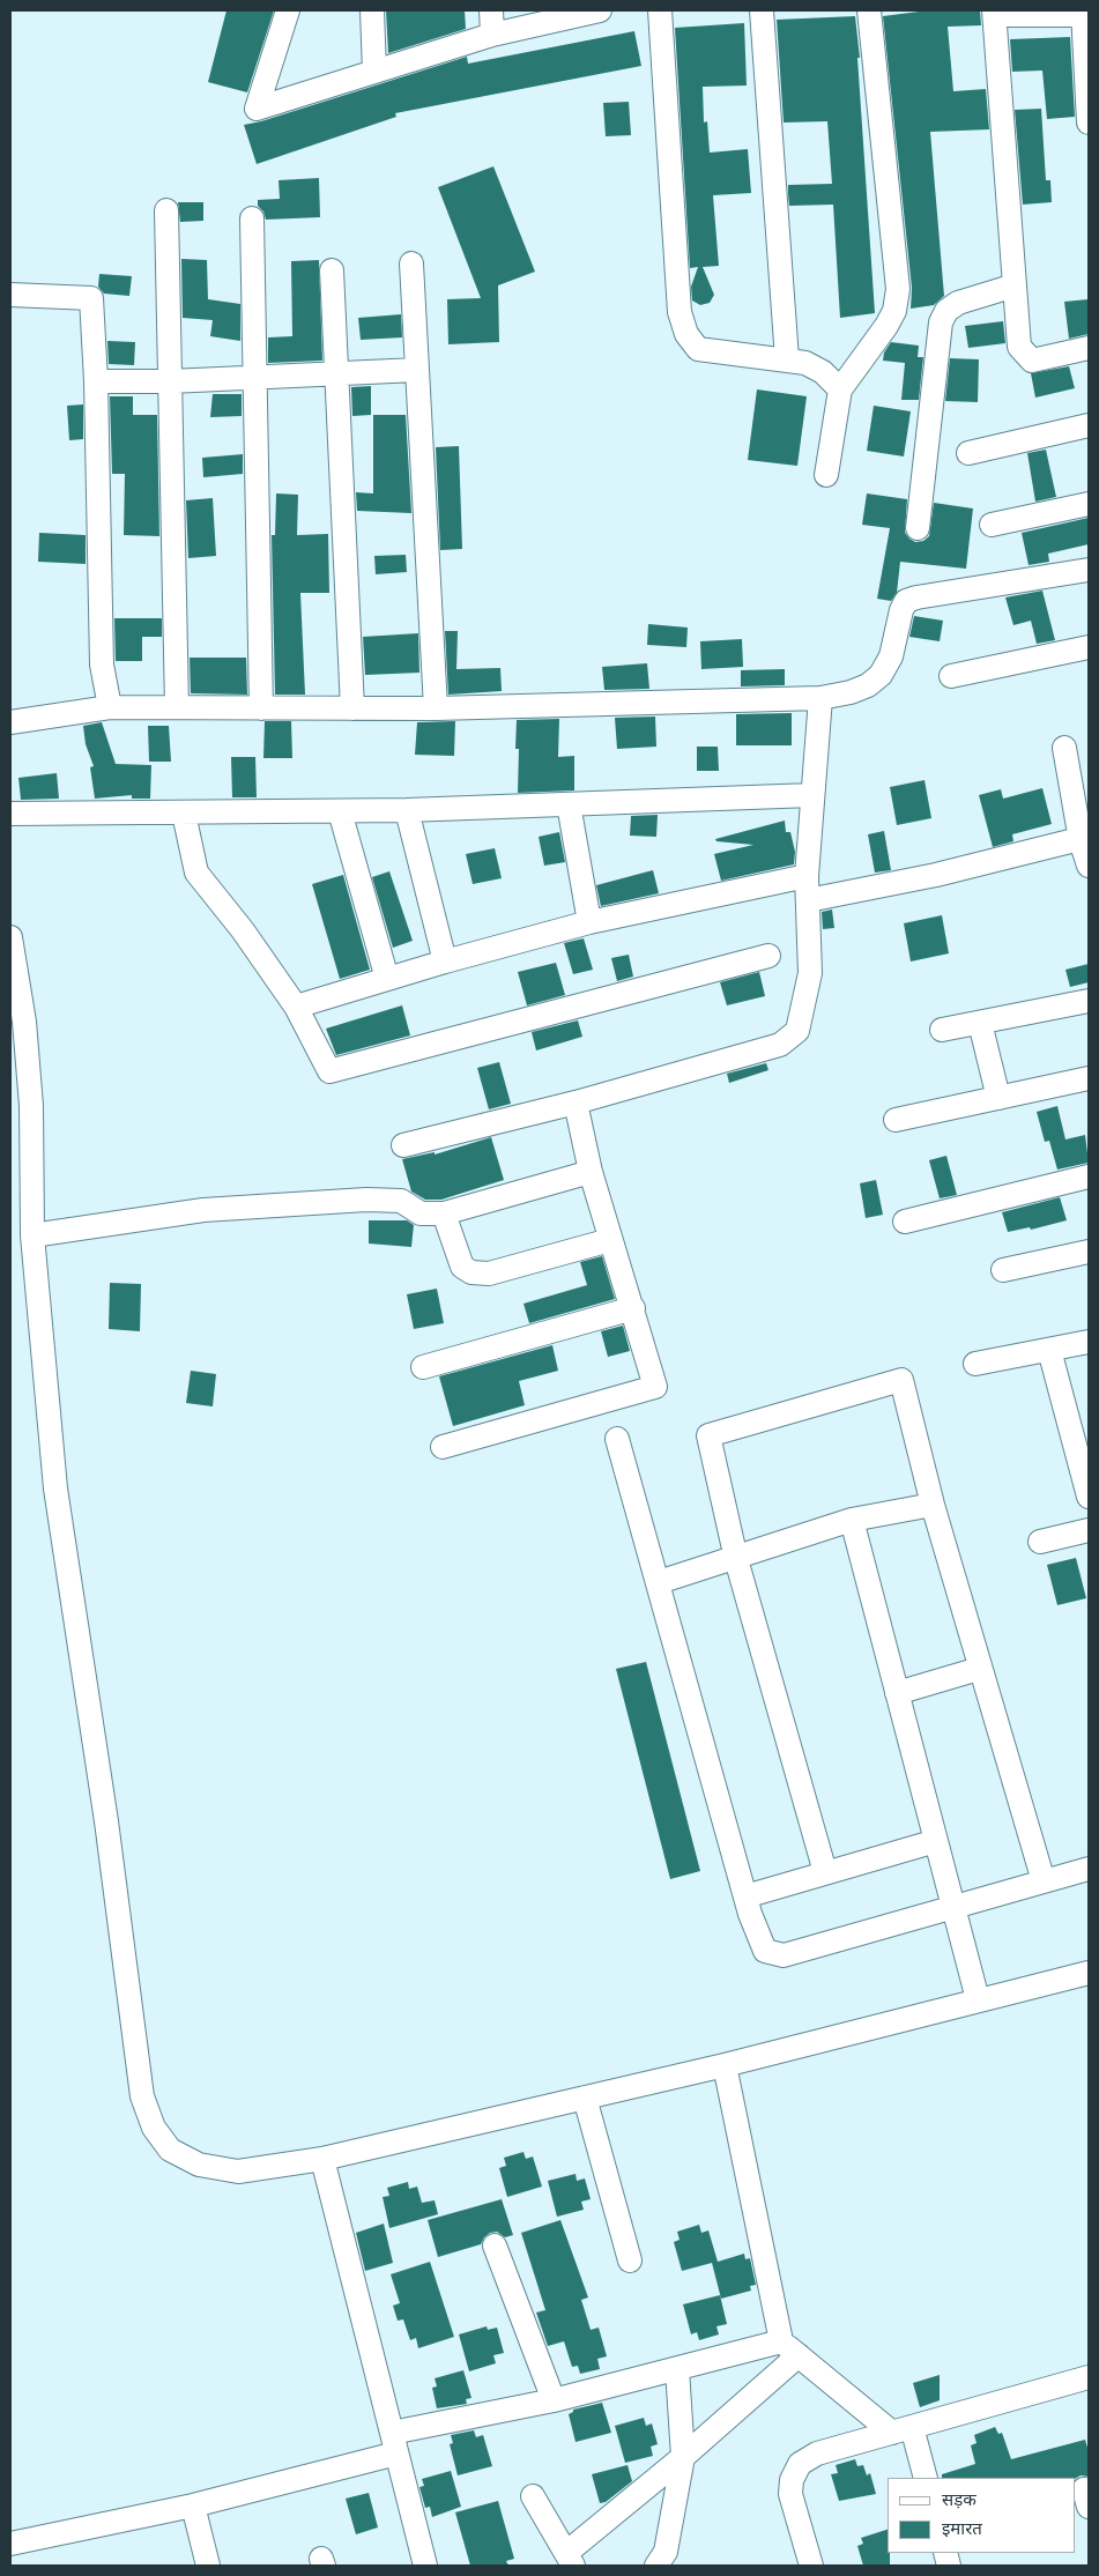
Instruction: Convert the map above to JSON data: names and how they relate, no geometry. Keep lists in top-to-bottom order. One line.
{"legend":["सड़क","इमारत"]}
